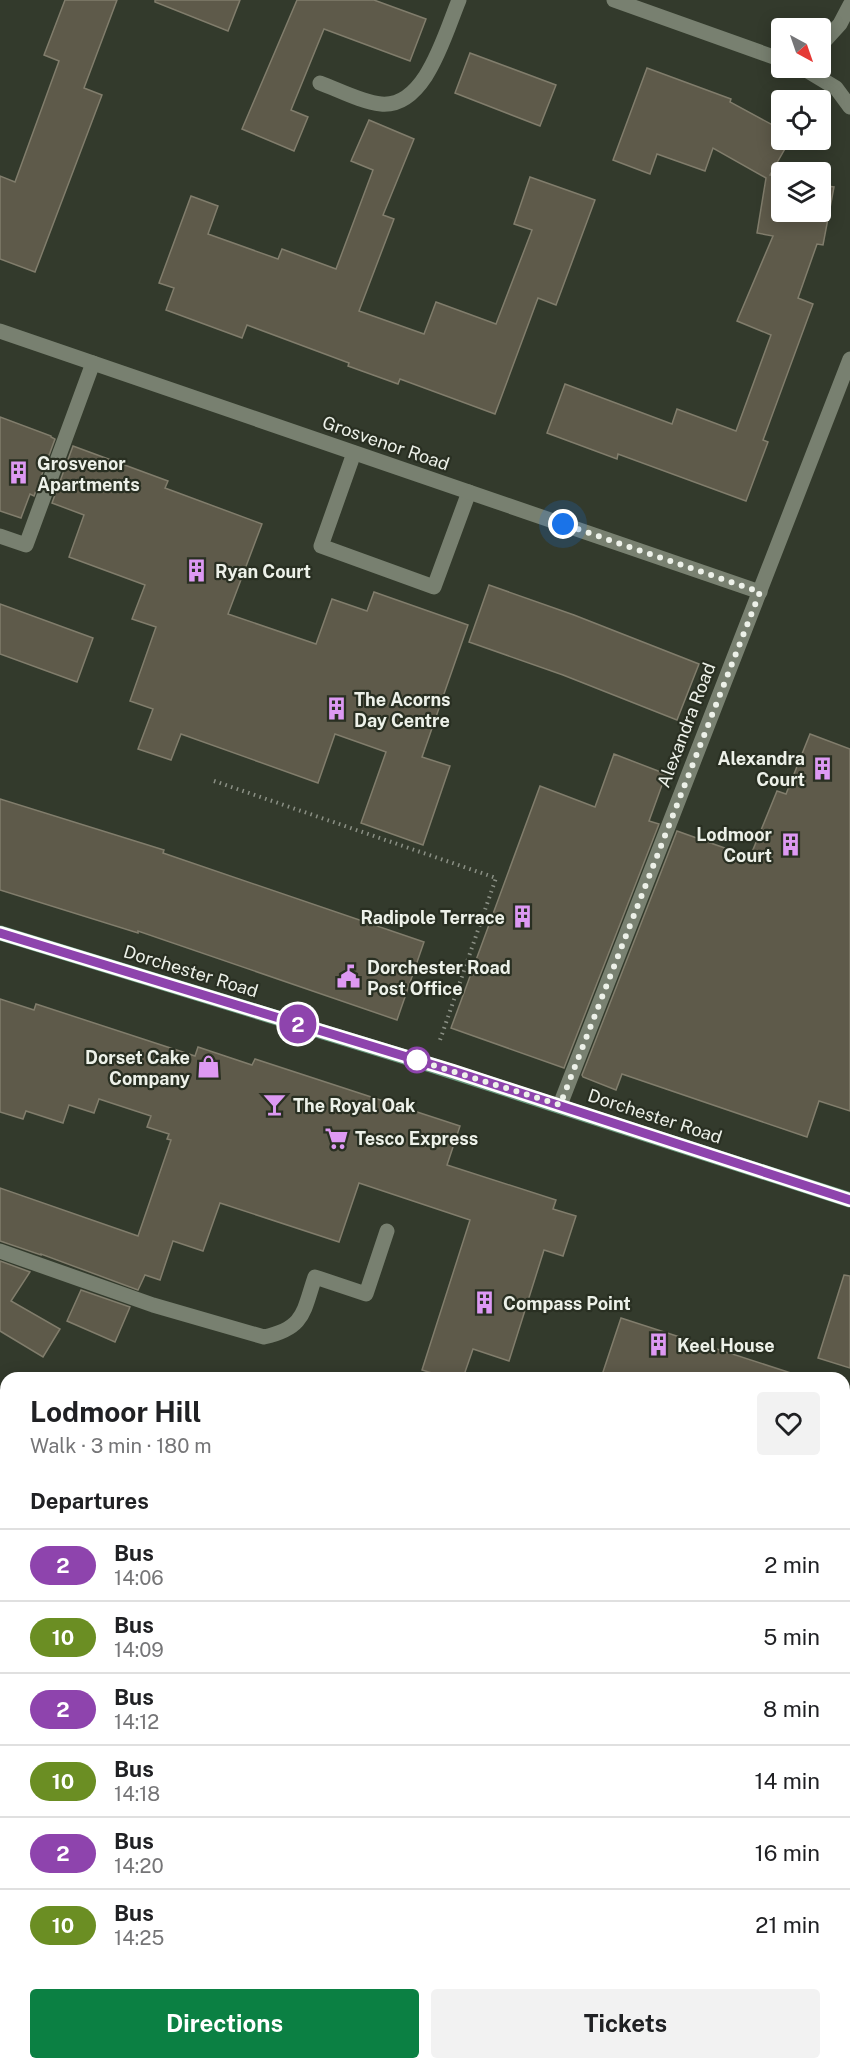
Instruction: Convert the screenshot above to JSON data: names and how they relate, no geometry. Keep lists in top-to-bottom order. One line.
{"streets":{"main road":["Dorchester Road"],"street":["Grosvenor Road","Alexandra Road"]},"crossings":[["Grosvenor Road","Alexandra Road"],["Alexandra Road","Dorchester Road"]],"places":{"building":["Grosvenor Apartments","Ryan Court","The Acorns Day Centre","Alexandra Court","Lodmoor Court","Radipole Terrace","Compass Point","Keel House"],"public building":["Dorchester Road Post Office"],"shop":["Dorset Cake Company"],"bar":["The Royal Oak"],"supermarket":["Tesco Express"]},"lines":["bus line 2"],"north":"bottom right","page":{"on_map":"2","heading":[["Lodmoor Hill","Walk · 3 min · 180 m"],"Departures"],"list":[{"mark":"2","name":"Bus","note":"14:06","value":"2 min"},{"mark":"10","name":"Bus","note":"14:09","value":"5 min"},{"mark":"2","name":"Bus","note":"14:12","value":"8 min"},{"mark":"10","name":"Bus","note":"14:18","value":"14 min"},{"mark":"2","name":"Bus","note":"14:20","value":"16 min"},{"mark":"10","name":"Bus","note":"14:25","value":"21 min"}],"buttons":["Directions","Tickets"]}}
